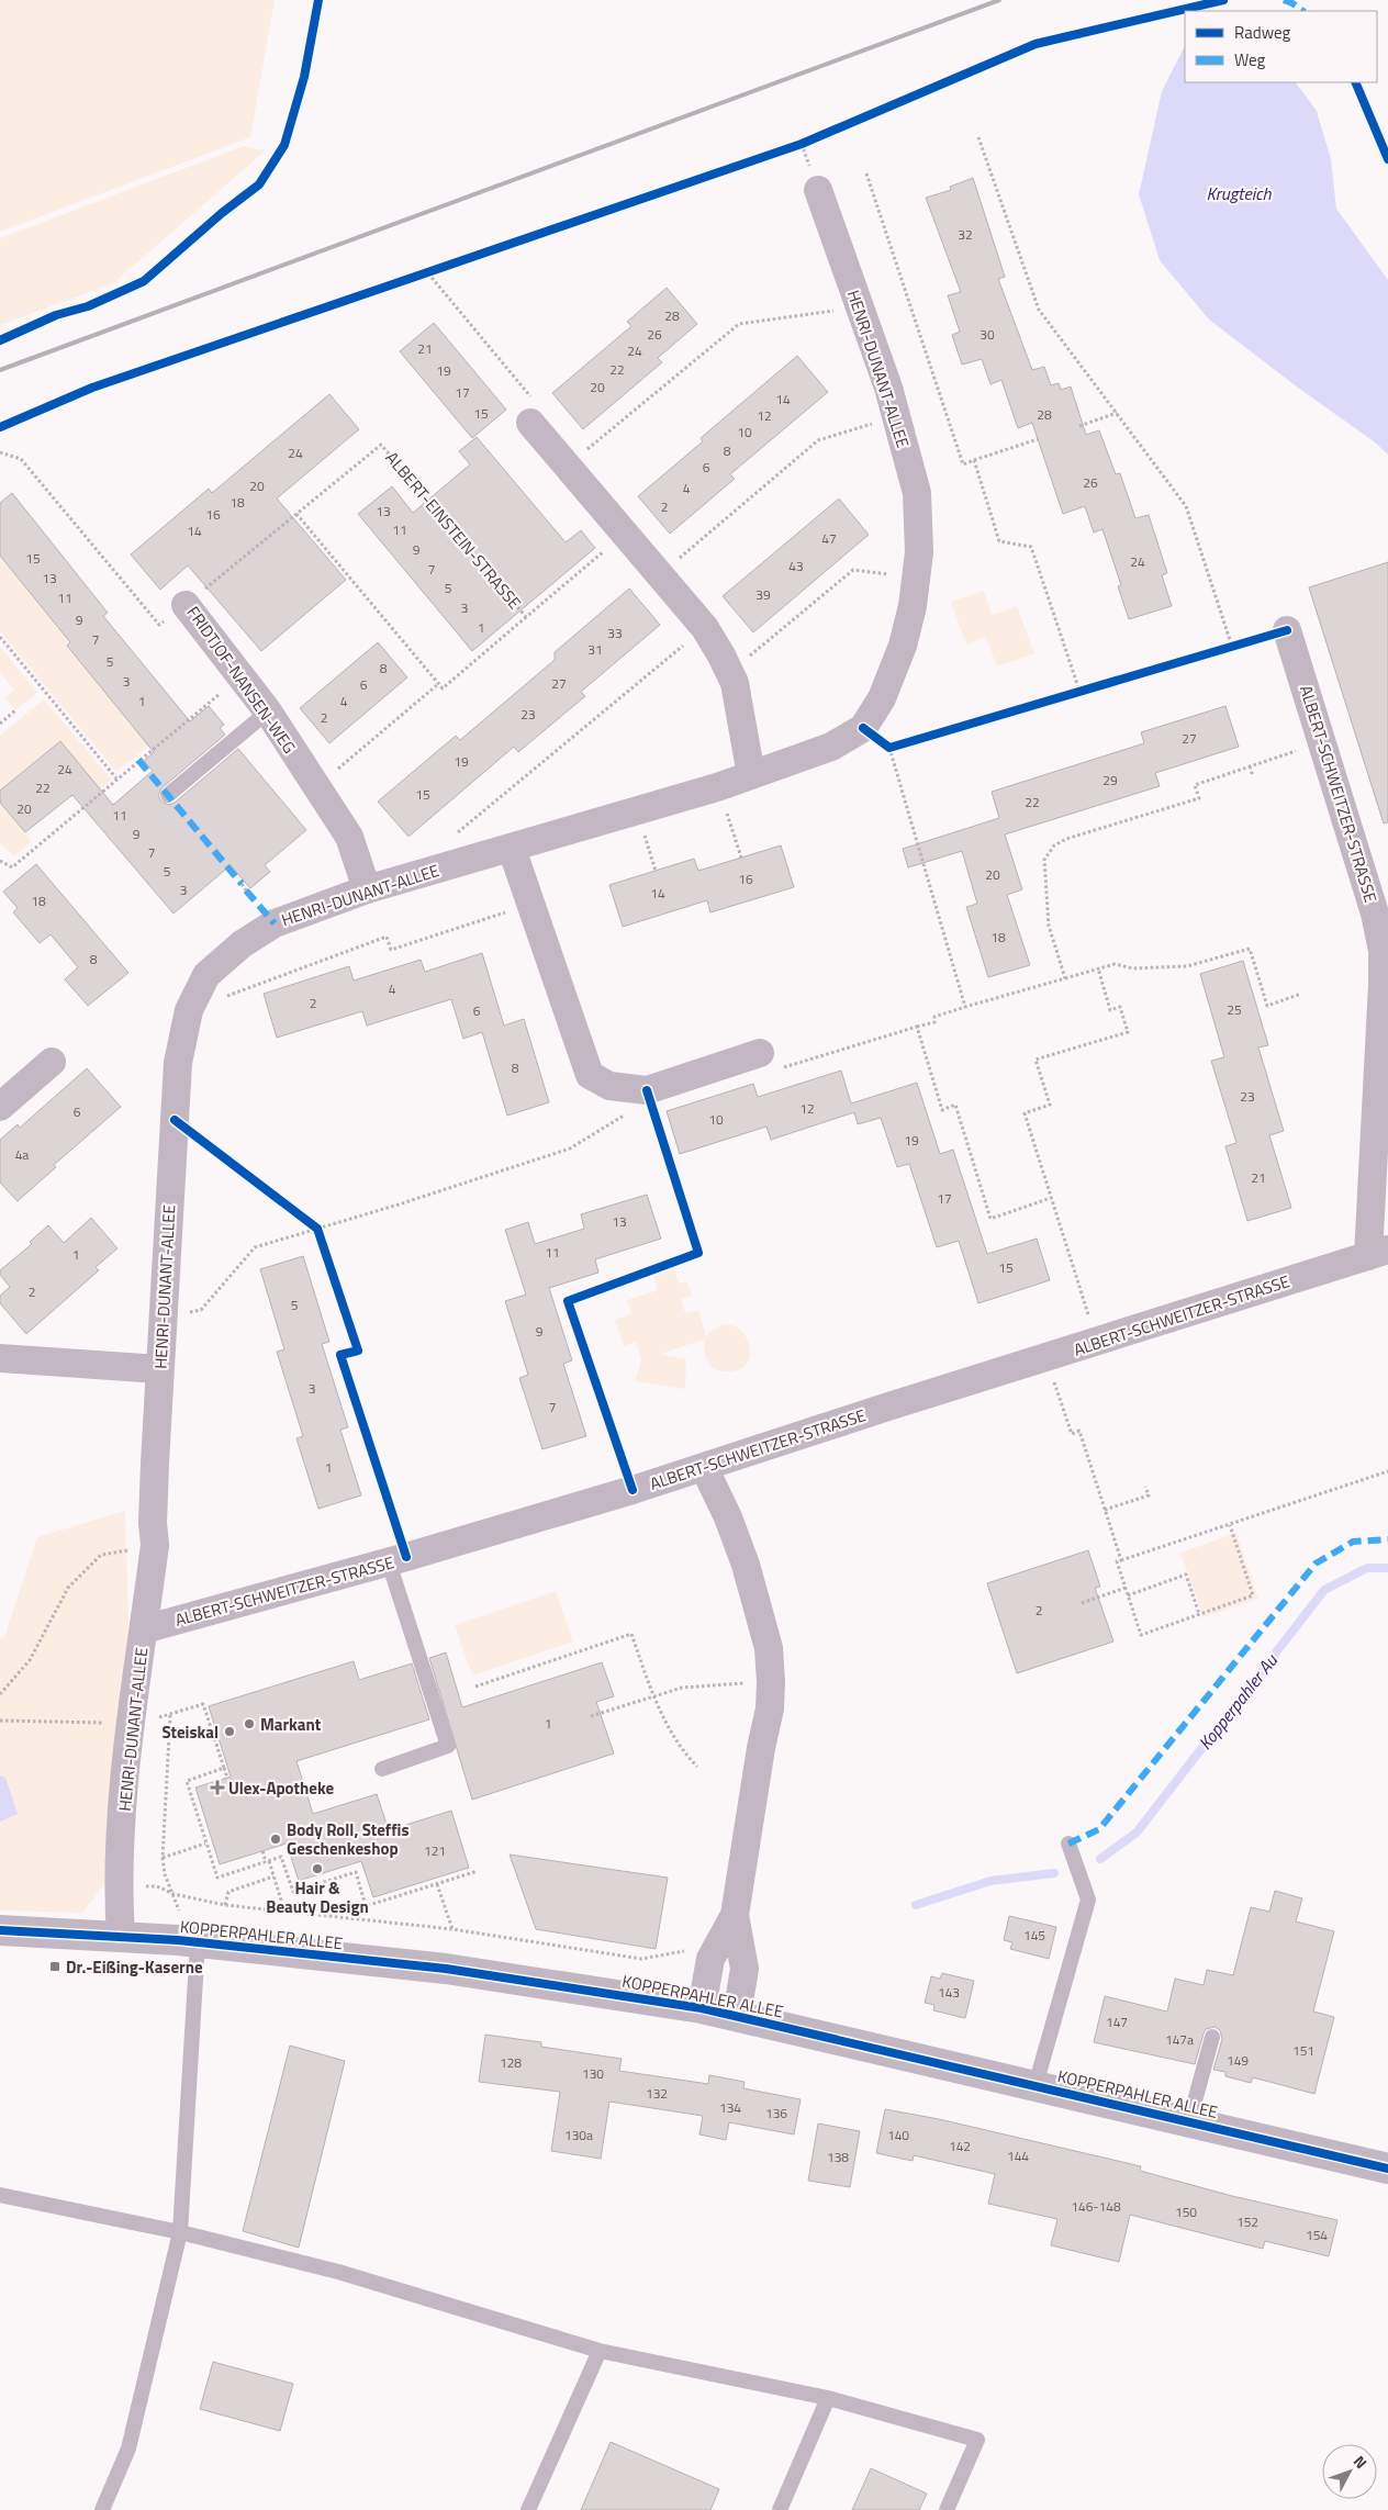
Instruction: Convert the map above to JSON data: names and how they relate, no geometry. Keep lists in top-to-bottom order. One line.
{"streets":{"street":["HENRI-DUNANT-ALLEE","FRIDTJOF-NANSEN-WEG","ALBERT-SCHWEITZER-STRASSE","KOPPERPAHLER ALLEE"],"path":["ALBERT-EINSTEIN-STRASSE"]},"crossings":[["HENRI-DUNANT-ALLEE","FRIDTJOF-NANSEN-WEG"],["HENRI-DUNANT-ALLEE","ALBERT-SCHWEITZER-STRASSE"],["HENRI-DUNANT-ALLEE","KOPPERPAHLER ALLEE"],["ALBERT-EINSTEIN-STRASSE","FRIDTJOF-NANSEN-WEG"]],"water":["Krugteich","Kopperpahler Au"],"places":{"other":["Markant","Steiskal","Body Roll, Steffis Geschenkeshop","Hair & Beauty Design"],"health":["Ulex-Apotheke"],"transit":["Dr.-Eißing-Kaserne"]},"house_numbers":["32","28","26","30","21","24","22","19","20","17","14","15","28","12","10","8","24","6","26","20","4","18","2","13","16","11","14","47","9","15","24","43","7","13","5","39","11","3","9","1","33","7","31","5","8","3","27","6","1","4","23","2","27","19","24","29","22","15","22","20","11","9","7","5","20","16","3","14","18","18","8","4","2","25","6","8","23","12","6","10","19","4a","21","17","13","11","1","15","2","5","9","3","7","1","2","1","121","145","143","147","147a","151","149","128","130","132","134","136","130a","140","142","144","138","146-148","150","152","154"],"legend":["Radweg","Weg"],"north":"top right"}
